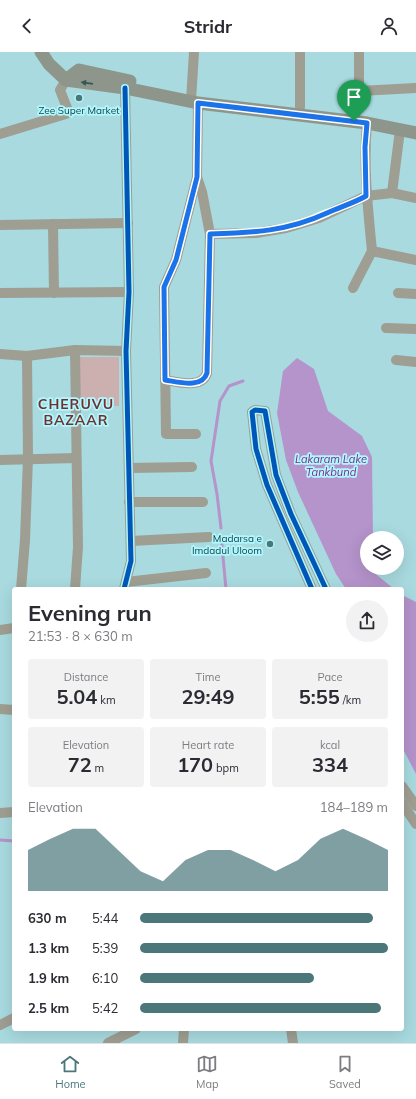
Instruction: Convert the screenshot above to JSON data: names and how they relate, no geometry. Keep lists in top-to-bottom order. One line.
{"districts":["CHERUVU BAZAAR"],"water":["Lakaram Lake Tankbund"],"places":["Zee Super Market","Madarsa e Imdadul Uloom"],"page":{"header":"Stridr","heading":["Evening run","21:53 · 8 × 630 m"],"stats":[["Distance","5.04 km"],["Time","29:49"],["Pace","5:55 /km"],["Elevation","72 m"],["Heart rate","170 bpm"],["kcal","334"]],"chart":["Elevation","184–189 m"],"list":[{"name":"630 m","note":"5:44"},{"name":"1.3 km","note":"5:39"},{"name":"1.9 km","note":"6:10"},{"name":"2.5 km","note":"5:42"}],"tabs":["Home","Map","Saved"]}}
